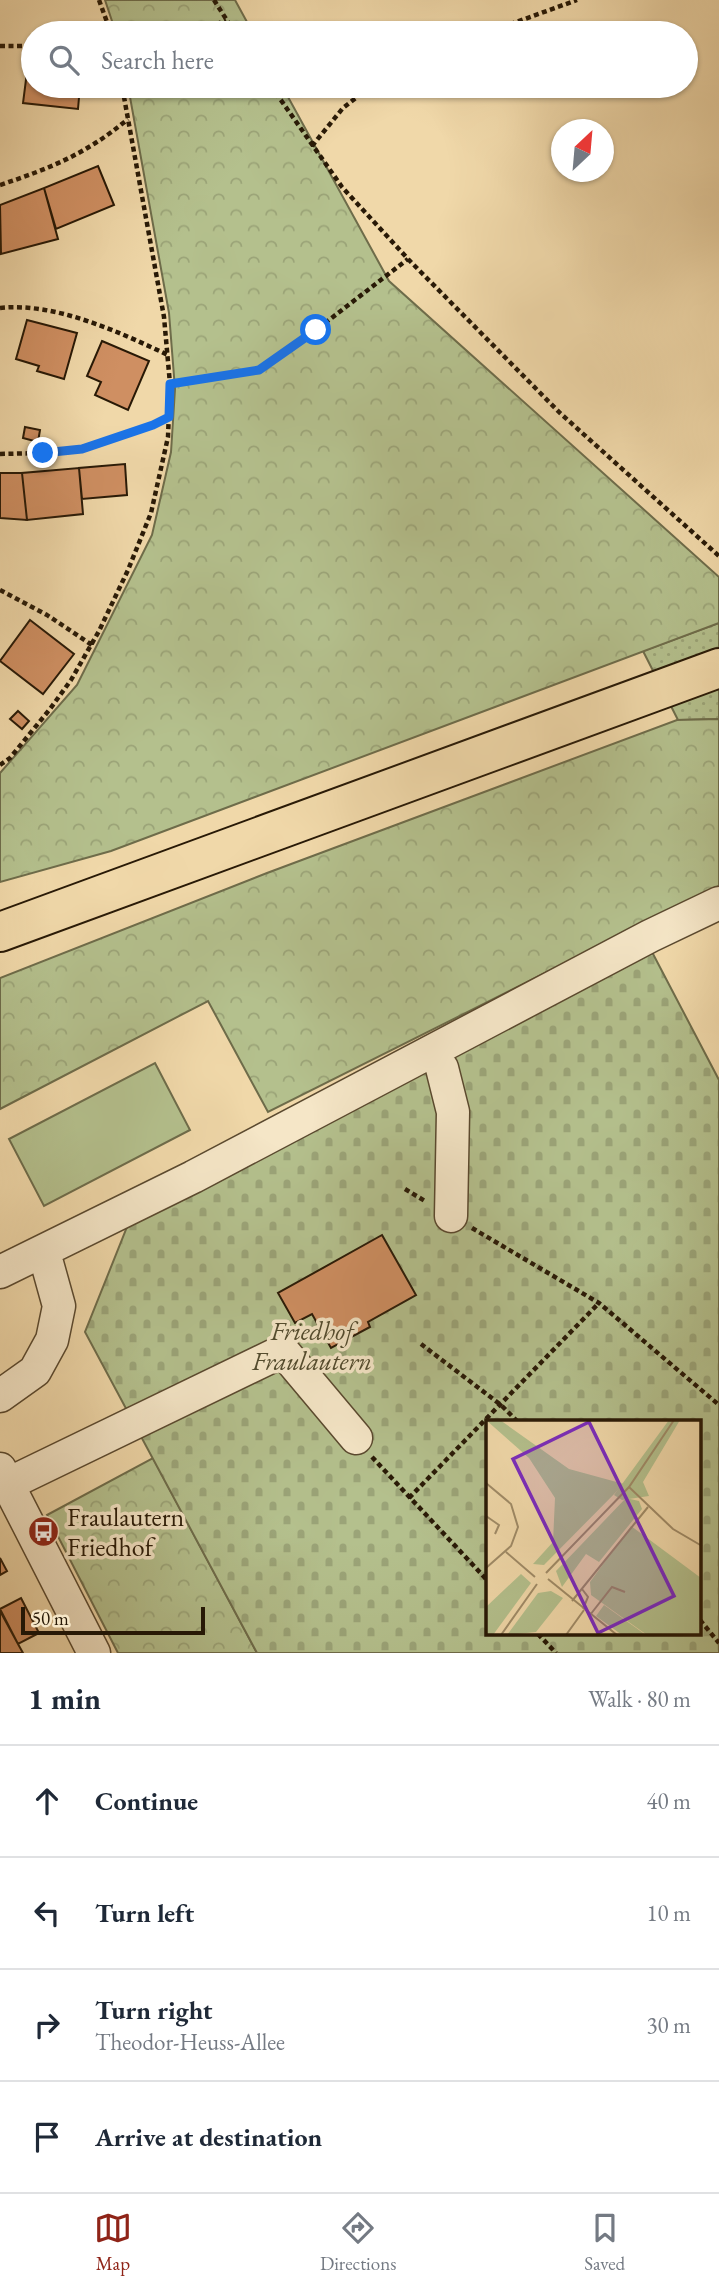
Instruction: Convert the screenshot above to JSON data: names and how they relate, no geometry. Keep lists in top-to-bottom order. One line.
{"parks":["Friedhof Fraulautern"],"places":{"bus stop":["Fraulautern Friedhof"]},"scale_bar":"50 m","north":"top right","page":{"search":"Search here","scale":"50 m","heading":["1 min","Walk · 80 m"],"list":[["Continue","40 m"],["Turn left","10 m"],["Turn right","Theodor-Heuss-Allee","30 m"],"Arrive at destination"],"nav":["Map","Directions","Saved"]}}
